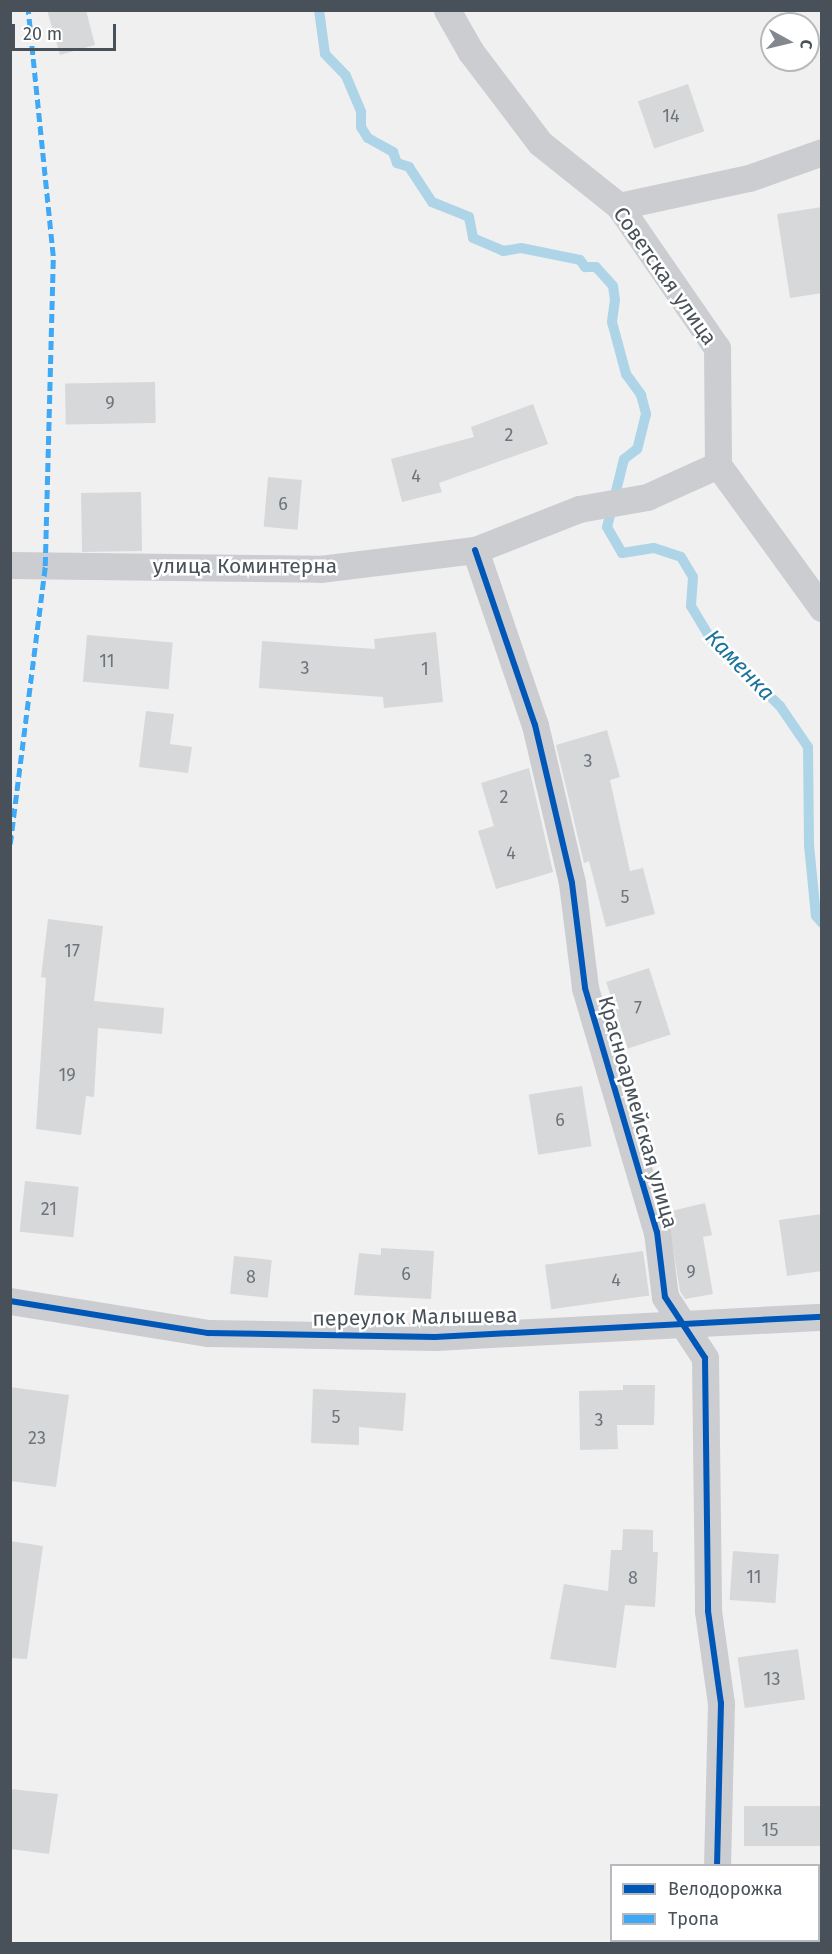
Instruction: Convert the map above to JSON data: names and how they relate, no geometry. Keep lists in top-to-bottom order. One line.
{"streets":{"street":["Советская улица","улица Коминтерна","Красноармейская улица","переулок Малышева"]},"crossings":[["Советская улица","улица Коминтерна"],["улица Коминтерна","Красноармейская улица"],["Красноармейская улица","переулок Малышева"]],"water":["Каменка"],"house_numbers":["14","9","2","4","6","11","3","1","3","2","4","5","17","7","19","6","21","9","6","8","4","5","3","23","11","8","13","15"],"legend":["Велодорожка","Тропа"],"scale_bar":"20 m","north":"right"}
